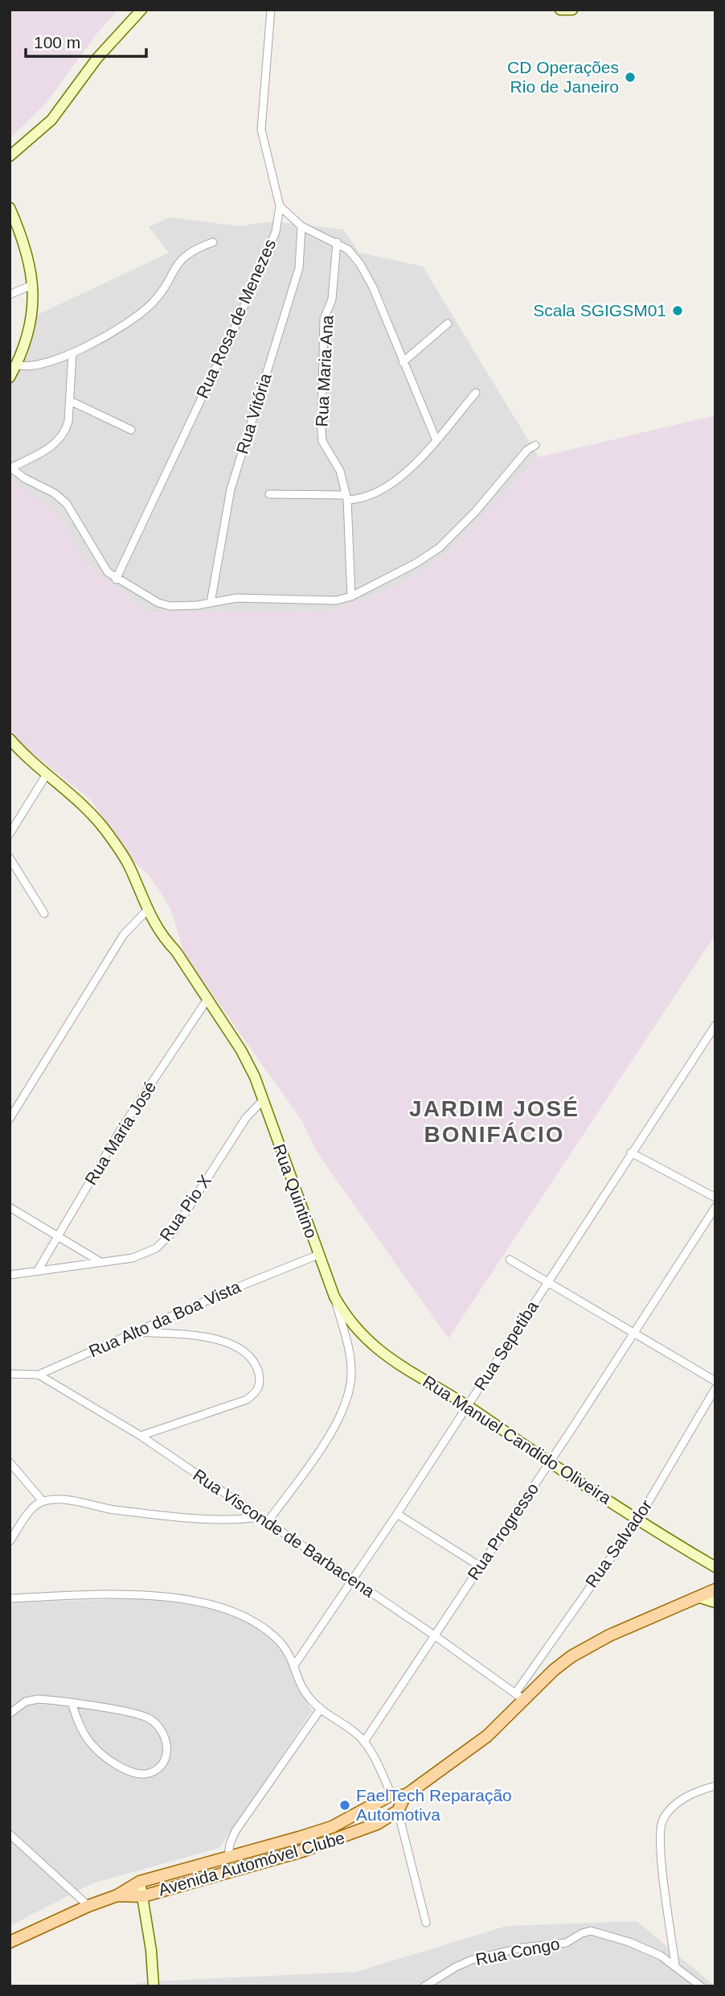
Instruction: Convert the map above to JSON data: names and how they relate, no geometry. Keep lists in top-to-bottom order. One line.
{"streets":{"main road":["Rua Quintino","Rua Manuel Candido Oliveira","Avenida Automóvel Clube"],"street":["Rua Rosa de Menezes","Rua Maria Ana","Rua Vitória","Rua Maria José","Rua Pio X","Rua Alto da Boa Vista","Rua Sepetiba","Rua Progresso","Rua Visconde de Barbacena","Rua Salvador","Rua Congo"]},"crossings":[["Rua Maria José","Rua Quintino"],["Rua Maria José","Rua Pio X"],["Rua Quintino","Rua Pio X"],["Rua Quintino","Rua Alto da Boa Vista"],["Rua Quintino","Rua Manuel Candido Oliveira"],["Rua Quintino","Rua Visconde de Barbacena"],["Rua Alto da Boa Vista","Rua Visconde de Barbacena"],["Rua Sepetiba","Rua Manuel Candido Oliveira"],["Rua Sepetiba","Rua Visconde de Barbacena"],["Rua Manuel Candido Oliveira","Rua Progresso"],["Rua Manuel Candido Oliveira","Rua Salvador"],["Rua Progresso","Rua Visconde de Barbacena"],["Rua Visconde de Barbacena","Rua Salvador"]],"districts":["JARDIM JOSÉ BONIFÁCIO"],"places":["CD Operações Rio de Janeiro","Scala SGIGSM01","FaelTech Reparação Automotiva"],"scale_bar":"100 m"}
